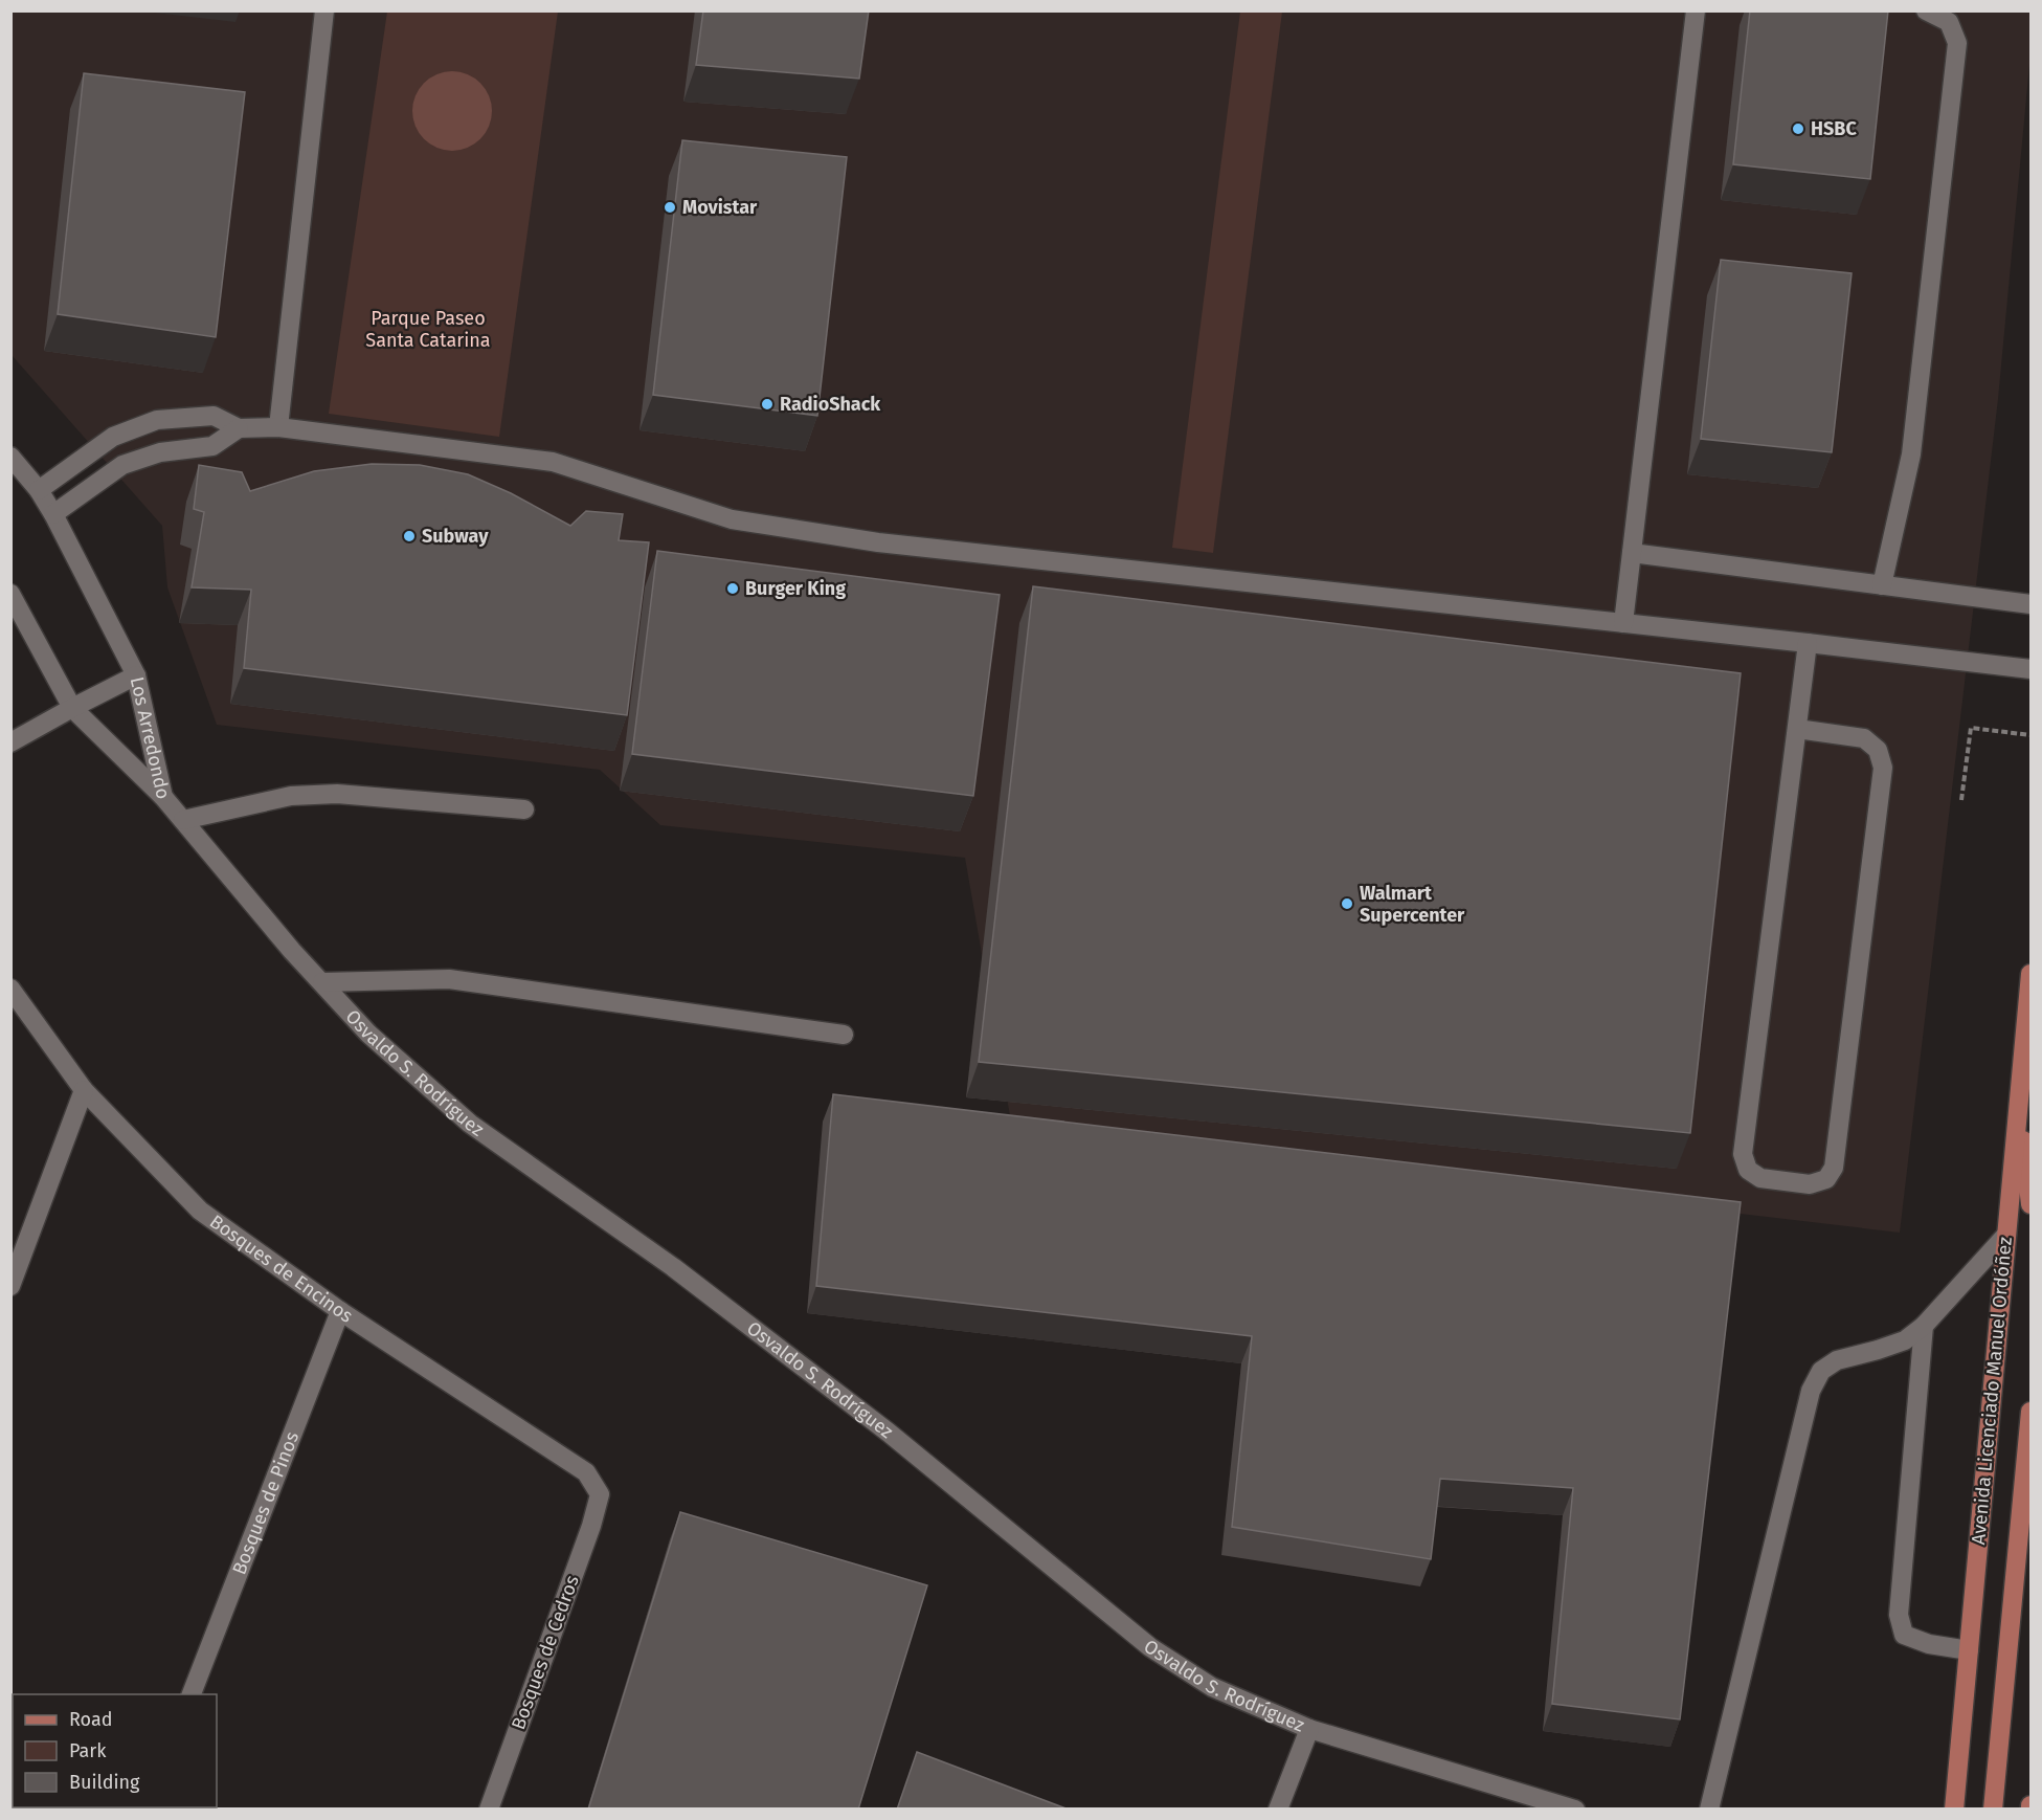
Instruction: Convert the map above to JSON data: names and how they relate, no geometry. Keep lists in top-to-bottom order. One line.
{"streets":{"main road":["Avenida Licenciado Manuel Ordóñez"],"street":["Los Arredondo","Osvaldo S. Rodríguez","Bosques de Encinos","Bosques de Pinos","Bosques de Cedros"]},"crossings":[["Los Arredondo","Osvaldo S. Rodríguez"],["Bosques de Encinos","Bosques de Pinos"],["Bosques de Encinos","Bosques de Cedros"]],"parks":["Parque Paseo Santa Catarina"],"places":["HSBC","Movistar","RadioShack","Subway","Burger King","Walmart Supercenter"],"legend":["Road","Park","Building"]}
